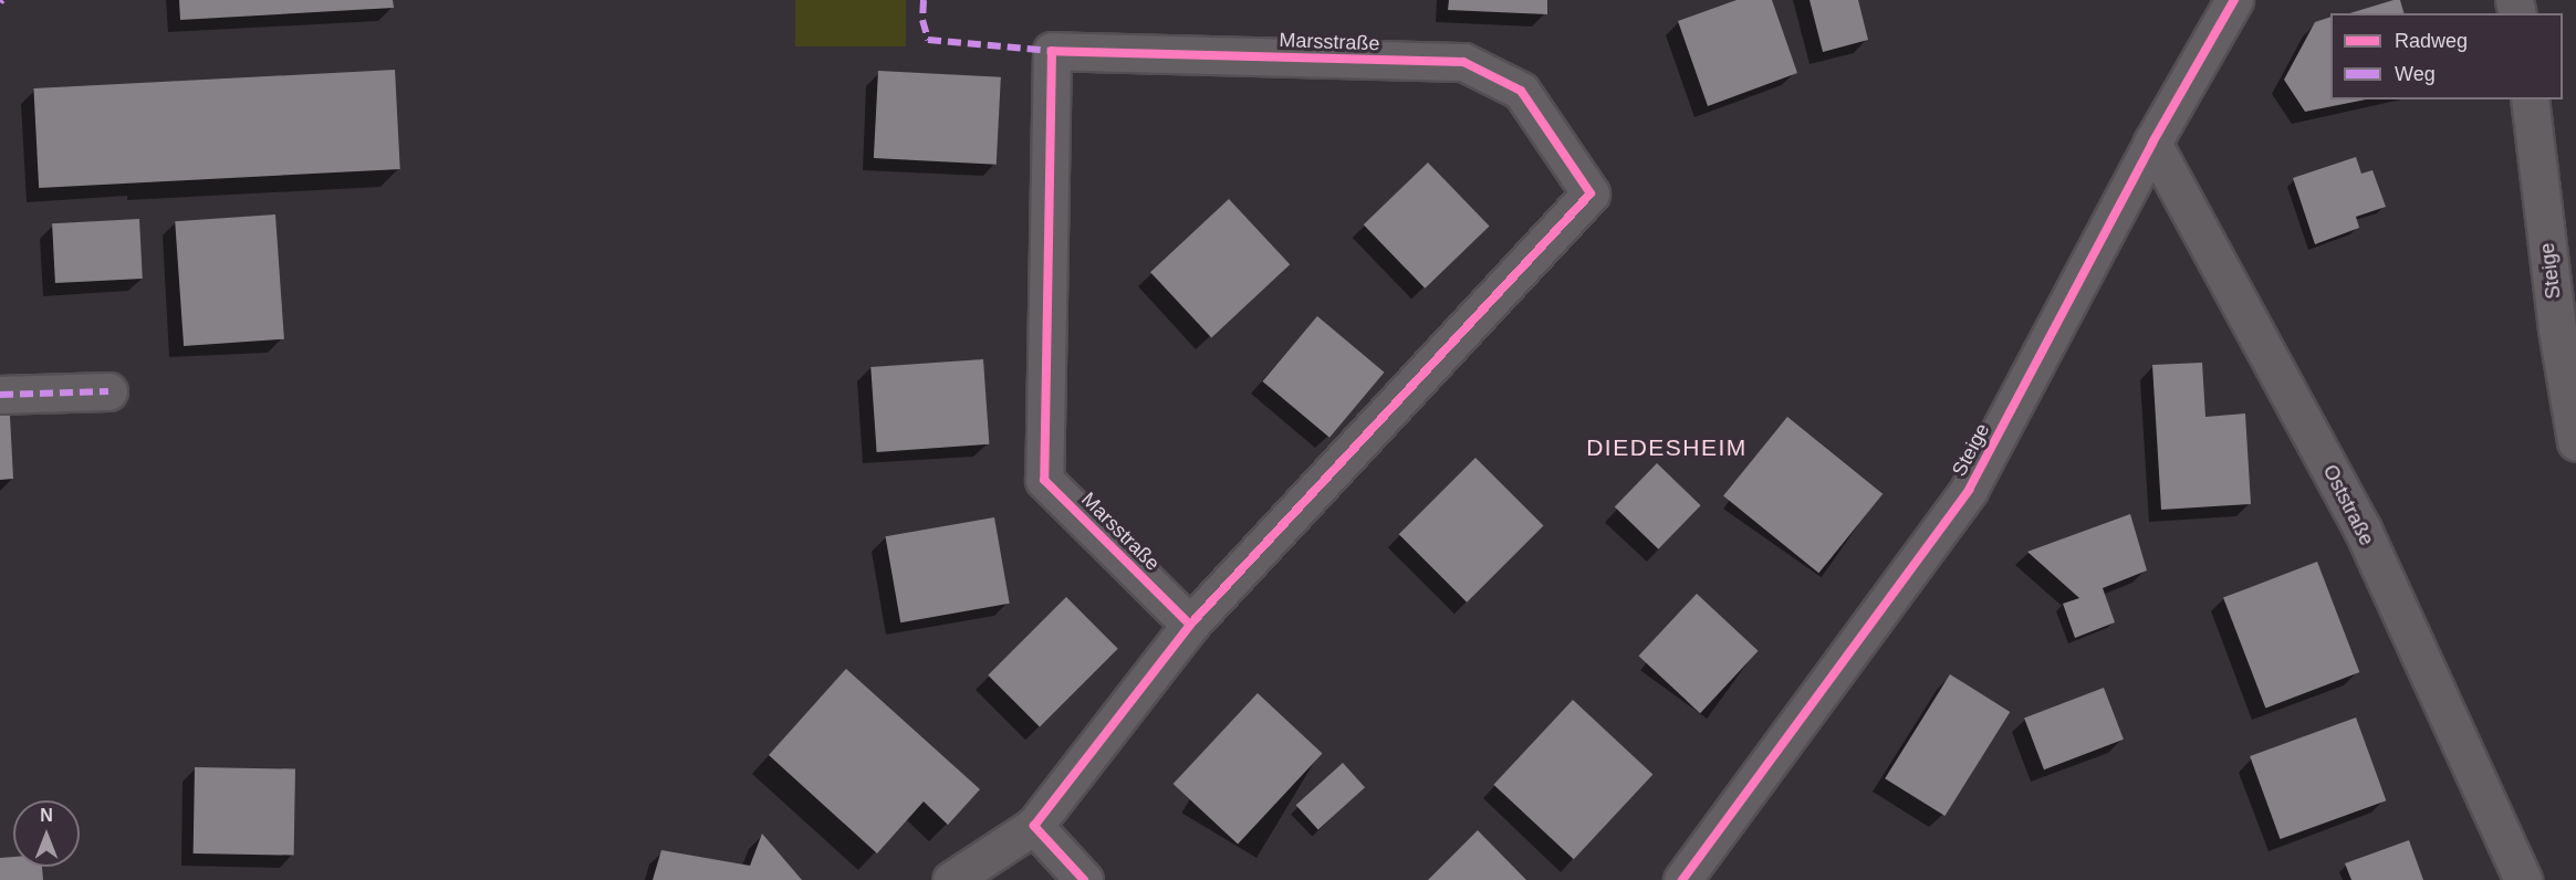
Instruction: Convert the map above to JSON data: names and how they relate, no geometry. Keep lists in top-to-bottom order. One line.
{"streets":{"street":["Marsstraße","Steige","Oststraße"]},"crossings":[["Steige","Oststraße"]],"districts":["DIEDESHEIM"],"legend":["Radweg","Weg"],"north":"top"}
